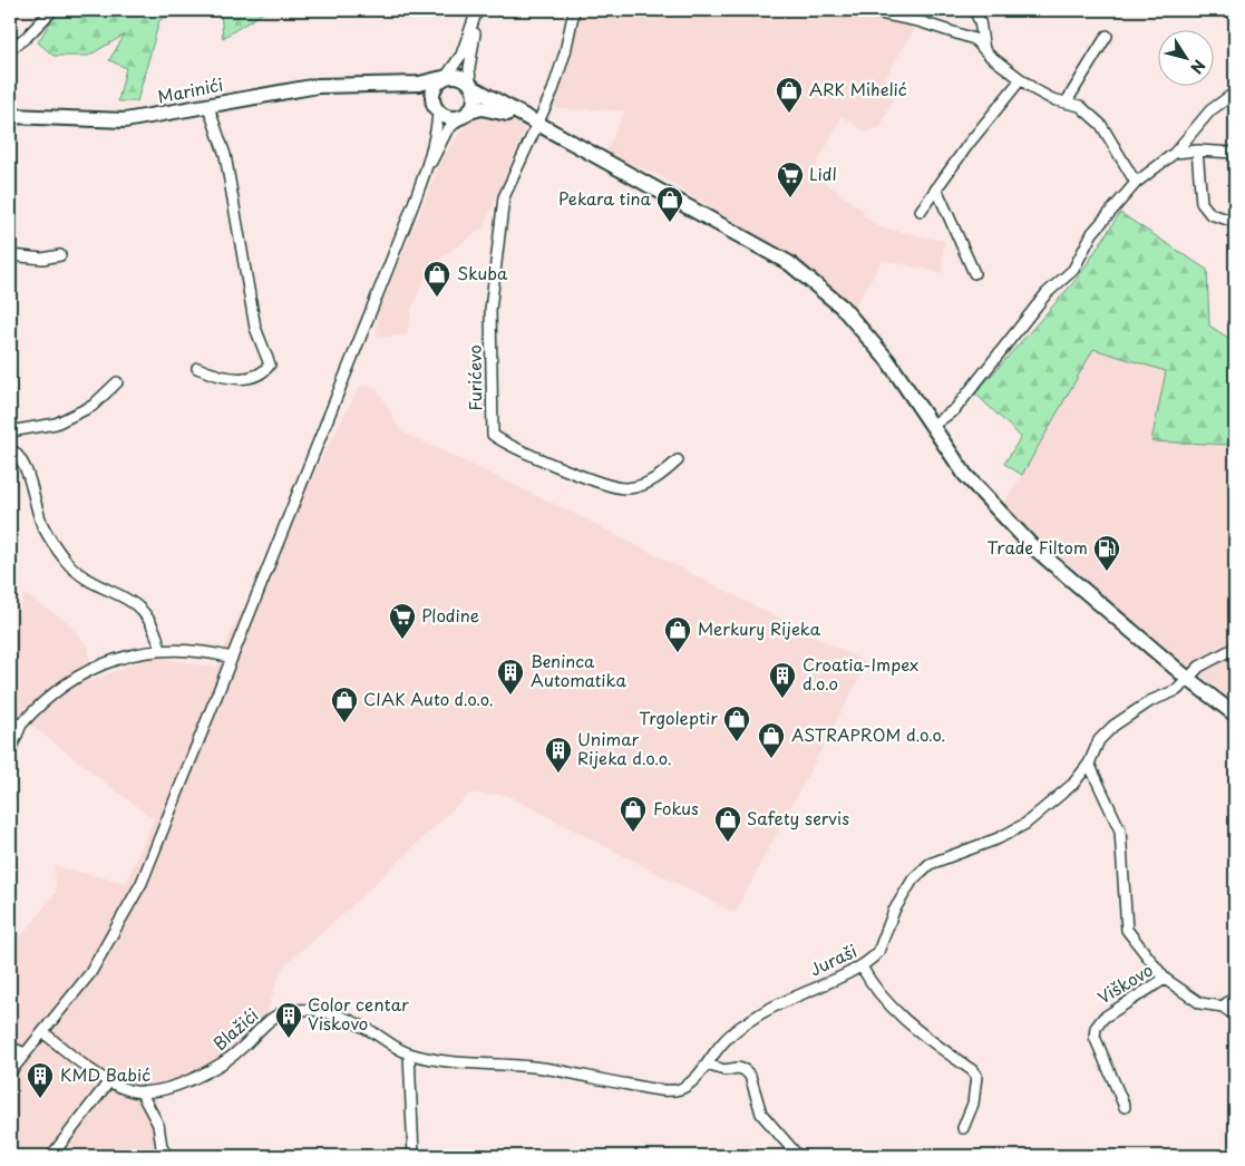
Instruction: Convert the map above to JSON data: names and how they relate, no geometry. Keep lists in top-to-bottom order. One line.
{"streets":{"main road":["Marinići"],"street":["Furićevo","Juraši","Viškovo","Blažići"]},"crossings":[["Juraši","Blažići"]],"places":{"shop":["ARK Mihelić","Pekara tina","Skuba","Merkury Rijeka","CIAK Auto d.o.o.","Trgoleptir","ASTRAPROM d.o.o.","Fokus","Safety servis"],"supermarket":["Lidl","Plodine"],"fuel station":["Trade Filtom"],"building":["Beninca Automatika","Croatia-Impex d.o.o","Unimar Rijeka d.o.o.","Color centar Viskovo","KMD Babić"]},"north":"bottom right"}
